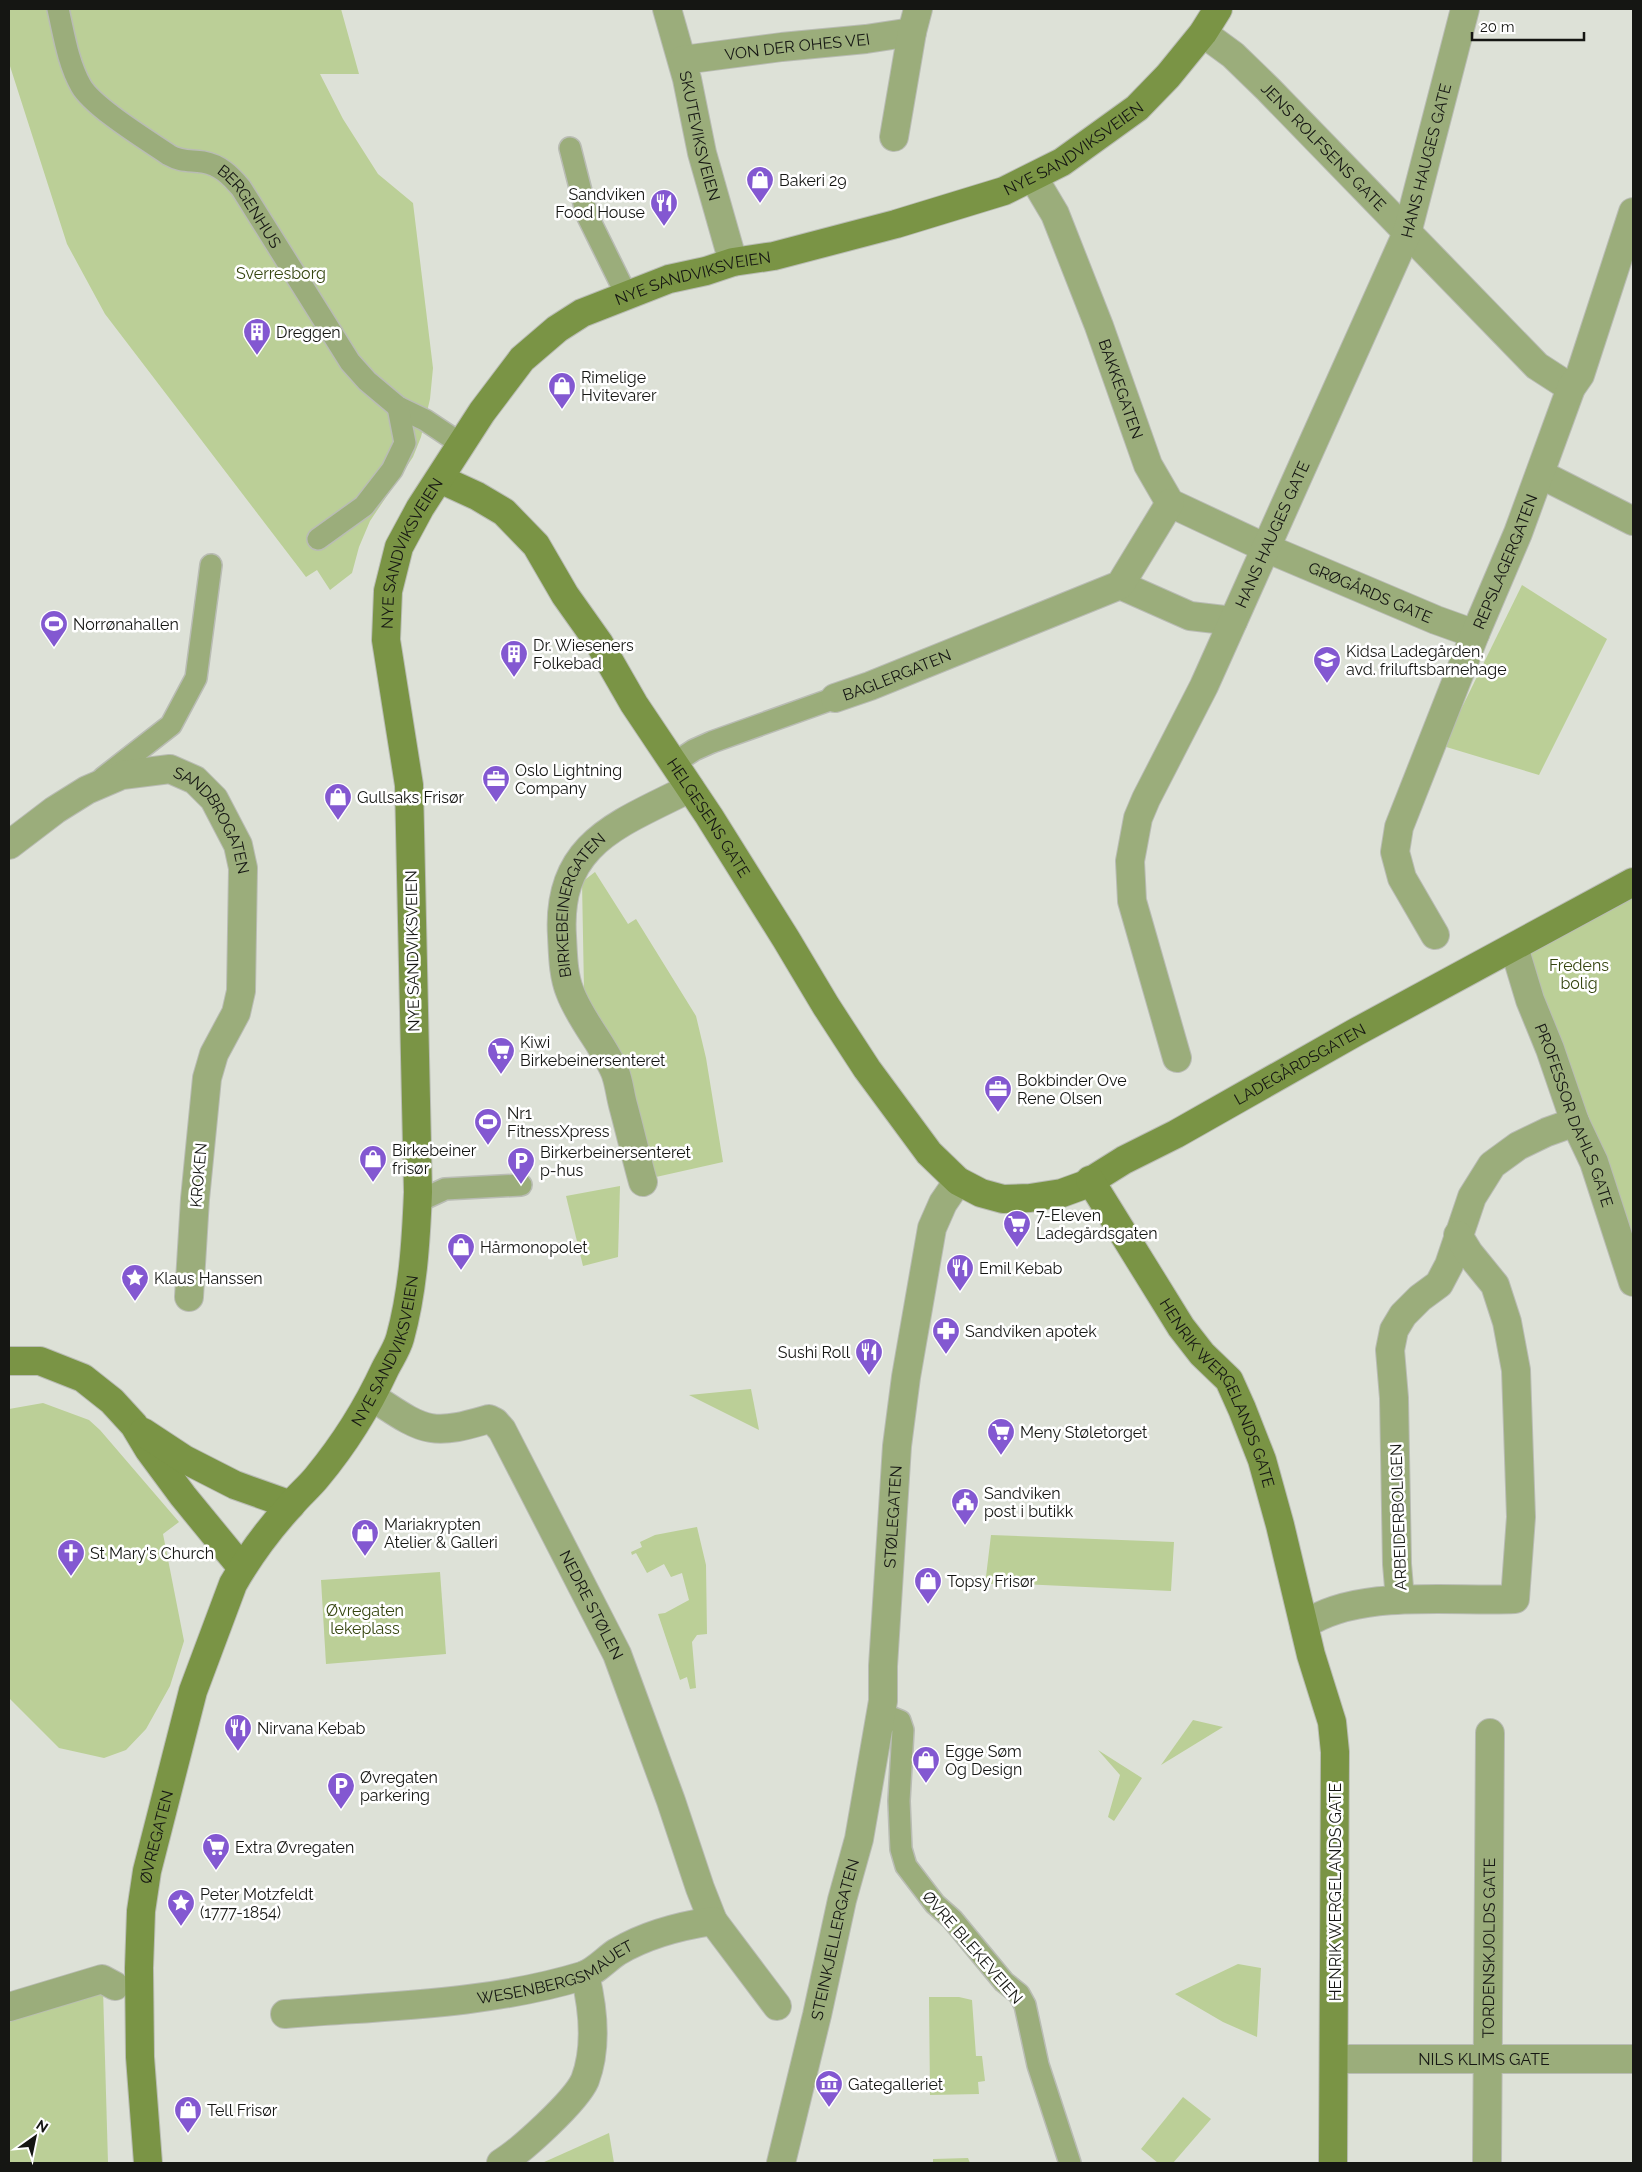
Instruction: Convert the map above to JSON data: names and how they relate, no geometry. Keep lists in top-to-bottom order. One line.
{"streets":{"street":["VON DER OHES VEI","SKUTEVIKSVEIEN","NYE SANDVIKSVEIEN","JENS ROLFSENS GATE","HANS HAUGES GATE","BAKKEGATEN","REPSLAGERGATEN","GRØGÅRDS GATE","BAGLERGATEN","HELGESENS GATE","SANDBROGATEN","BIRKEBEINERGATEN","LADEGÅRDSGATEN","PROFESSOR DAHLS GATE","KROKEN","HENRIK WERGELANDS GATE","ARBEIDERBOLIGEN","STØLEGATEN","NEDRE STØLEN","ØVREGATEN","STEINKJELLERGATEN","TORDENSKJOLDS GATE","WESENBERGSMAUET","NILS KLIMS GATE"],"lane":["BERGENHUS","ØVRE BLEKEVEIEN"]},"crossings":[["VON DER OHES VEI","SKUTEVIKSVEIEN"],["SKUTEVIKSVEIEN","NYE SANDVIKSVEIEN"],["NYE SANDVIKSVEIEN","JENS ROLFSENS GATE"],["NYE SANDVIKSVEIEN","BERGENHUS"],["NYE SANDVIKSVEIEN","BAKKEGATEN"],["NYE SANDVIKSVEIEN","HELGESENS GATE"],["NYE SANDVIKSVEIEN","NEDRE STØLEN"],["NYE SANDVIKSVEIEN","ØVREGATEN"],["JENS ROLFSENS GATE","HANS HAUGES GATE"],["JENS ROLFSENS GATE","REPSLAGERGATEN"],["HANS HAUGES GATE","GRØGÅRDS GATE"],["REPSLAGERGATEN","GRØGÅRDS GATE"],["BAGLERGATEN","HELGESENS GATE"],["HELGESENS GATE","BIRKEBEINERGATEN"],["HELGESENS GATE","LADEGÅRDSGATEN"],["HELGESENS GATE","STØLEGATEN"],["SANDBROGATEN","KROKEN"],["LADEGÅRDSGATEN","PROFESSOR DAHLS GATE"],["LADEGÅRDSGATEN","HENRIK WERGELANDS GATE"],["LADEGÅRDSGATEN","STØLEGATEN"],["PROFESSOR DAHLS GATE","ARBEIDERBOLIGEN"],["HENRIK WERGELANDS GATE","NILS KLIMS GATE"],["STØLEGATEN","STEINKJELLERGATEN"],["STØLEGATEN","ØVRE BLEKEVEIEN"],["NEDRE STØLEN","WESENBERGSMAUET"],["STEINKJELLERGATEN","ØVRE BLEKEVEIEN"],["TORDENSKJOLDS GATE","NILS KLIMS GATE"]],"parks":["Sverresborg","Fredens bolig","Øvregaten lekeplass"],"places":{"shop":["Bakeri 29","Rimelige Hvitevarer","Gullsaks Frisør","Birkebeiner frisør","Hårmonopolet","Mariakrypten Atelier & Galleri","Topsy Frisør","Egge Søm Og Design","Tell Frisør"],"restaurant":["Sandviken Food House","Emil Kebab","Sushi Roll","Nirvana Kebab"],"building":["Dreggen","Dr. Wieseners Folkebad"],"sports":["Norrønahallen","Nr1 FitnessXpress"],"school or university":["Kidsa Ladegården, avd. friluftsbarnehage"],"office":["Oslo Lightning Company","Bokbinder Ove Rene Olsen"],"supermarket":["Kiwi Birkebeinersenteret","7-Eleven Ladegårdsgaten","Meny Støletorget","Extra Øvregaten"],"parking":["Birkerbeinersenteret p-hus","Øvregaten parkering"],"place":["Klaus Hanssen","Peter Motzfeldt (1777-1854)"],"pharmacy":["Sandviken apotek"],"public building":["Sandviken post i butikk"],"church":["St Mary's Church"],"museum":["Gategalleriet"]},"scale_bar":"20 m","north":"top right"}
